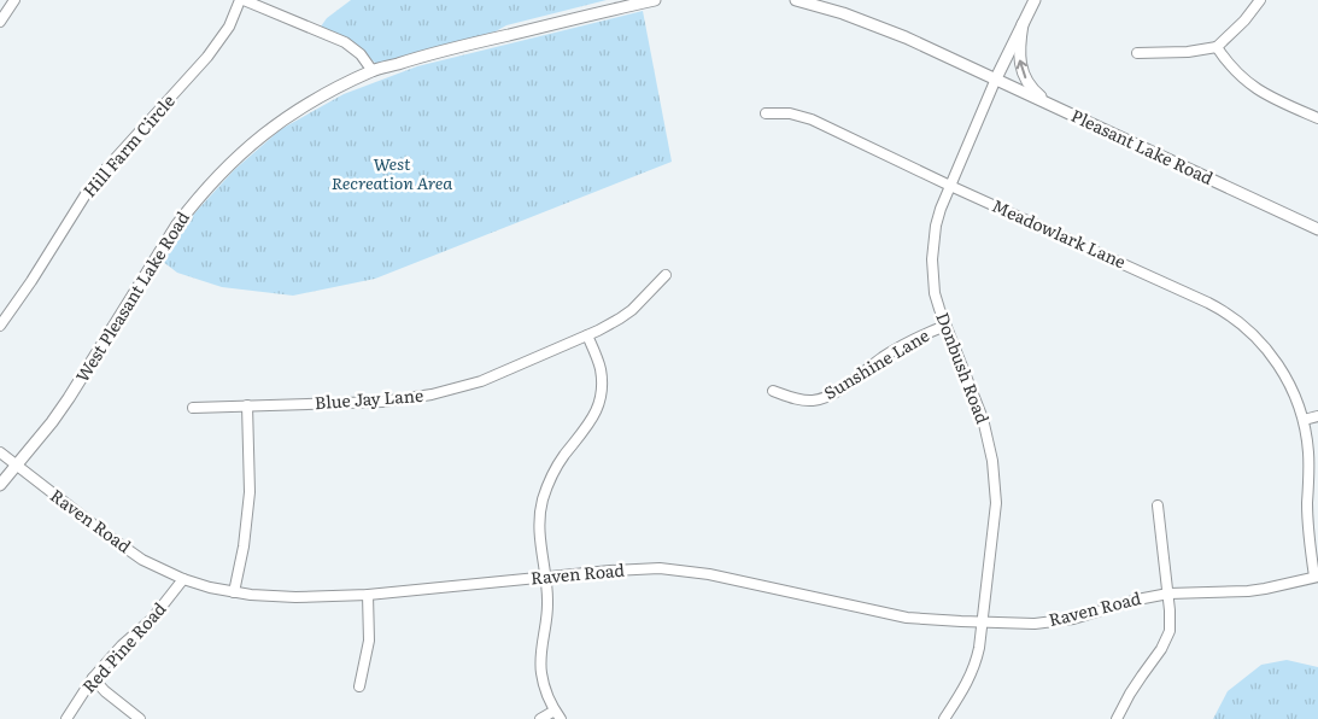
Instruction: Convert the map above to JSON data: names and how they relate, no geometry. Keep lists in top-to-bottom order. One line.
{"streets":{"street":["Hill Farm Circle","Pleasant Lake Road","Meadowlark Lane","West Pleasant Lake Road","Sunshine Lane","Donbush Road","Blue Jay Lane","Raven Road","Red Pine Road"]},"crossings":[["Pleasant Lake Road","Donbush Road"],["Meadowlark Lane","Donbush Road"],["Meadowlark Lane","Raven Road"],["West Pleasant Lake Road","Raven Road"],["Sunshine Lane","Donbush Road"],["Donbush Road","Raven Road"],["Raven Road","Red Pine Road"]],"parks":["West Recreation Area"]}
